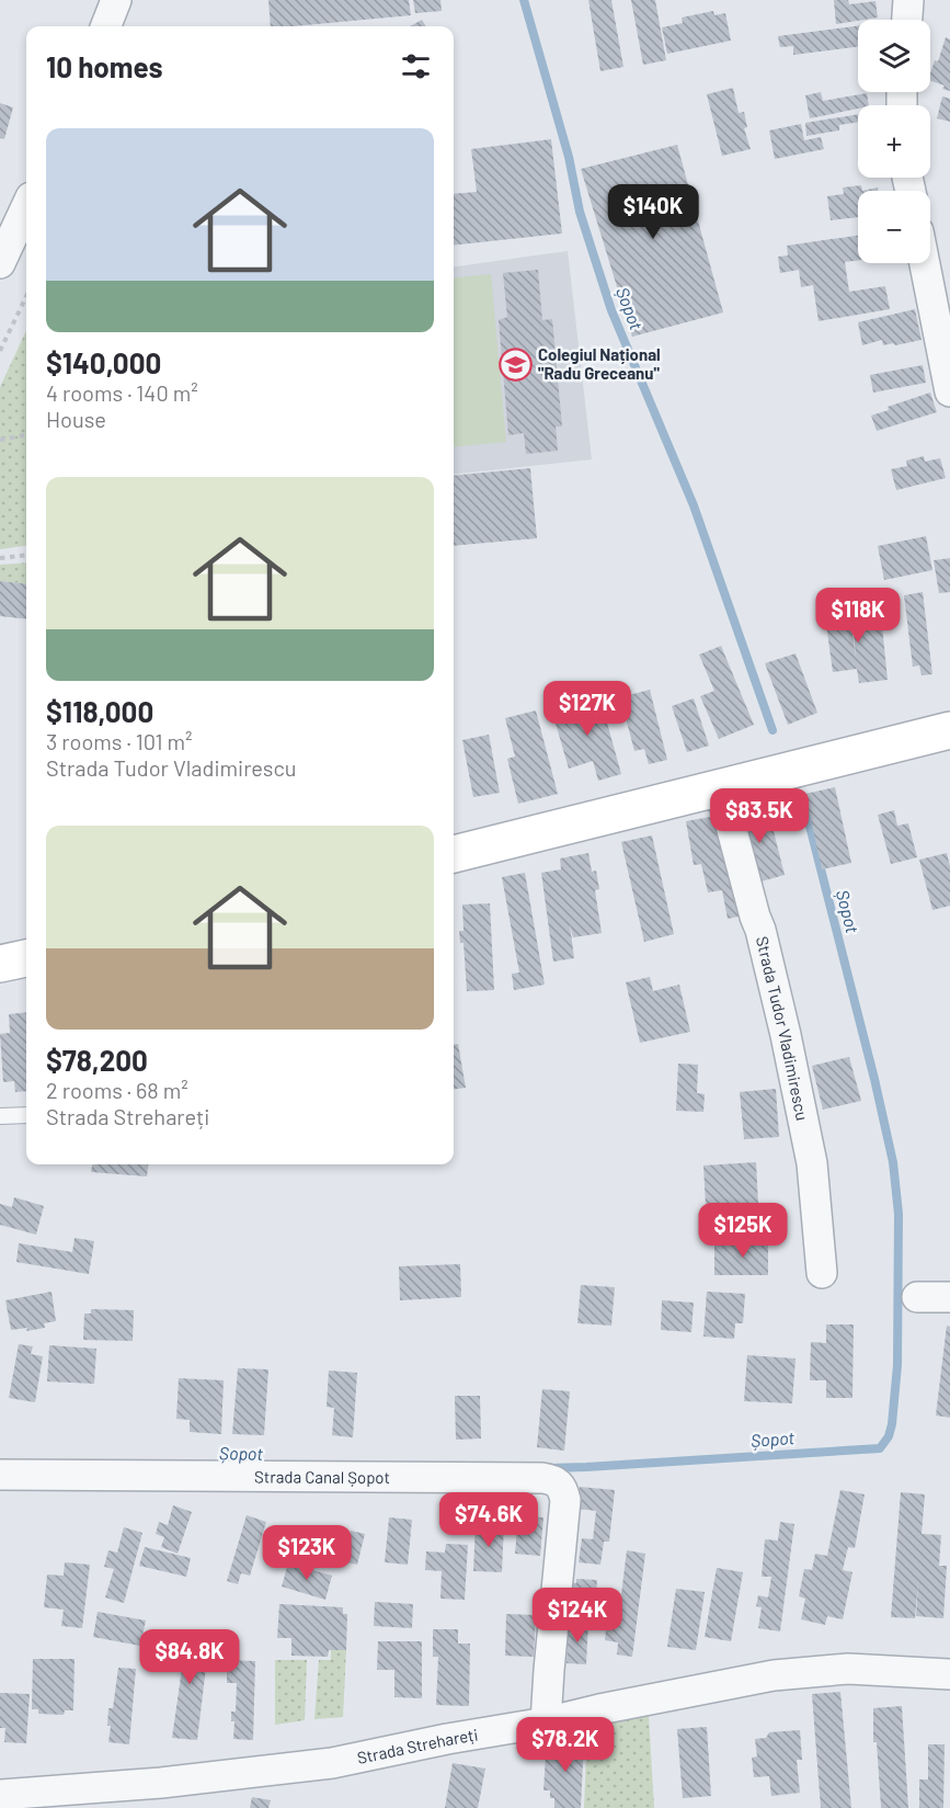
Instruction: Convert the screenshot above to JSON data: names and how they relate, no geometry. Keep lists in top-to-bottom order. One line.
{"streets":{"street":["Strada Tudor Vladimirescu","Strada Canal Șopot","Strada Strehareți"]},"crossings":[["Strada Canal Șopot","Strada Strehareți"]],"water":["Șopot"],"places":{"school or university":["Colegiul Național \"Radu Greceanu\""]},"page":{"map_buttons":["+","−"],"heading":"10 homes","list":[{"name":"$140,000","note":"4 rooms · 140 m² · House"},{"name":"$118,000","note":"3 rooms · 101 m² · Strada Tudor Vladimirescu"},{"name":"$78,200","note":"2 rooms · 68 m² · Strada Strehareți"}],"price":["$140K","$118K","$127K","$83.5K","$125K","$74.6K","$123K","$124K","$84.8K","$78.2K"]}}
